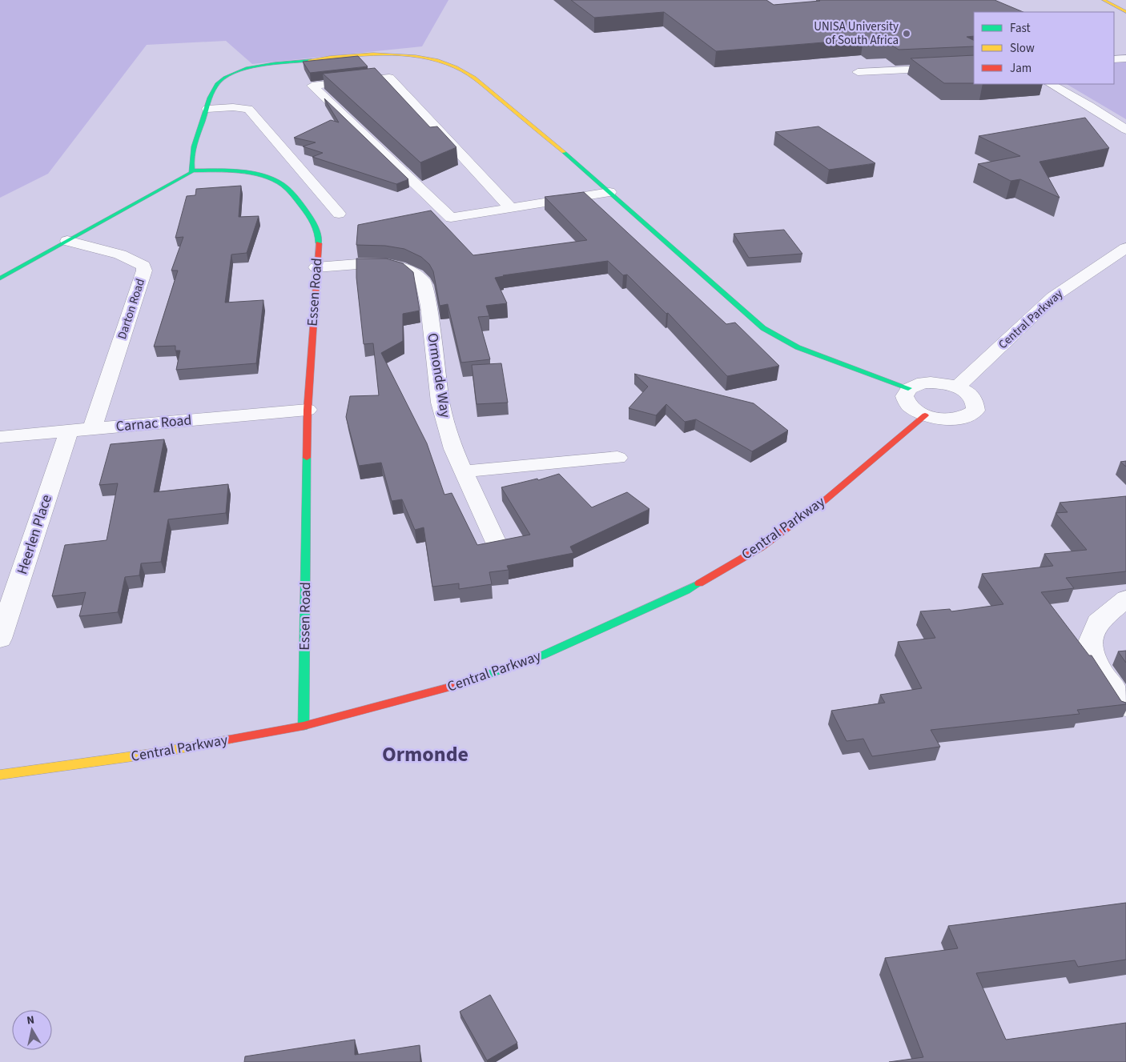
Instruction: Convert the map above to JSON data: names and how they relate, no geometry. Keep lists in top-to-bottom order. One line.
{"streets":{"street":["Essen Road","Darton Road","Central Parkway","Ormonde Way","Carnac Road","Heerlen Place"]},"crossings":[["Essen Road","Central Parkway"],["Essen Road","Ormonde Way"],["Essen Road","Carnac Road"],["Darton Road","Carnac Road"],["Carnac Road","Heerlen Place"]],"districts":["Ormonde"],"places":["UNISA University of South Africa"],"legend":["Fast","Slow","Jam"],"north":"top"}
